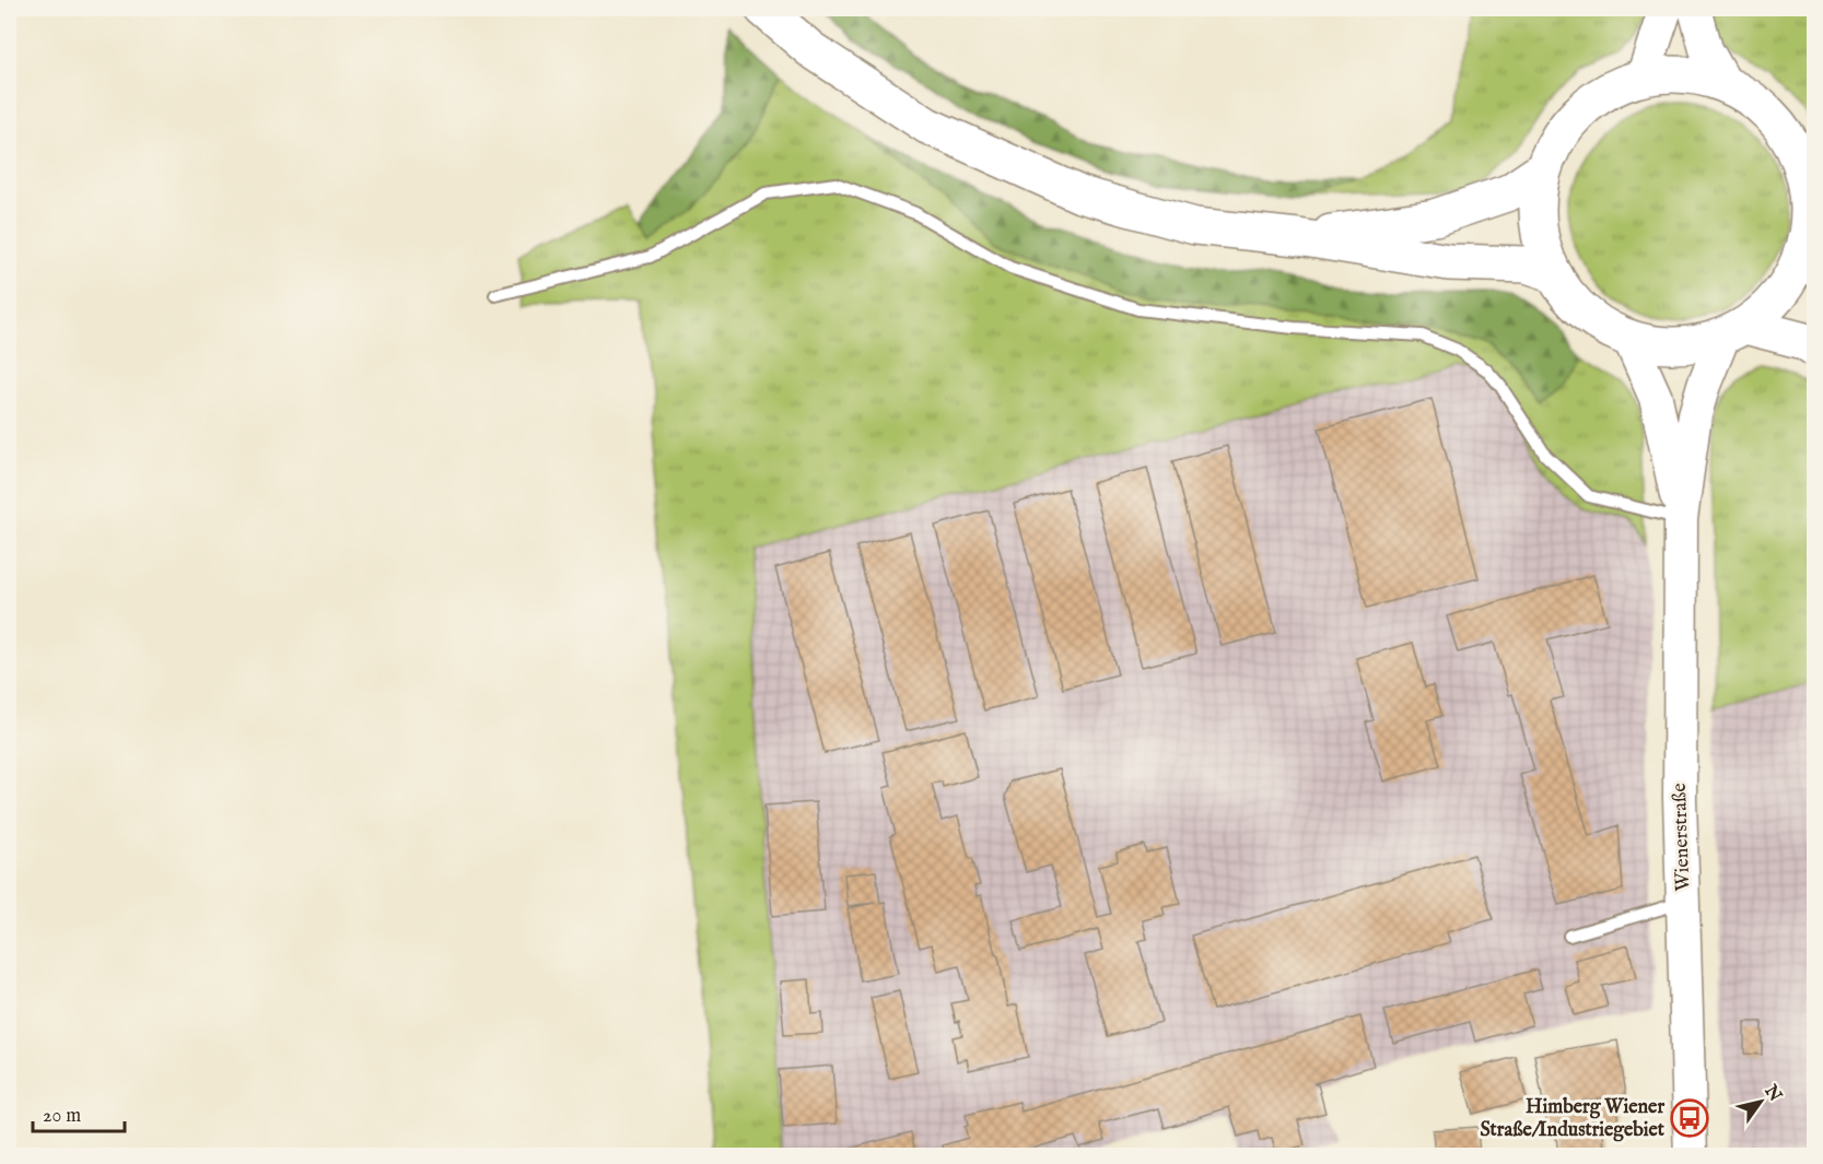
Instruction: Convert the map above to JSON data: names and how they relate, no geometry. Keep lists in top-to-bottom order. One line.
{"streets":{"street":["Wienerstraße"]},"places":{"bus stop":["Himberg Wiener Straße/Industriegebiet"]},"scale_bar":"20 m","north":"top right"}
